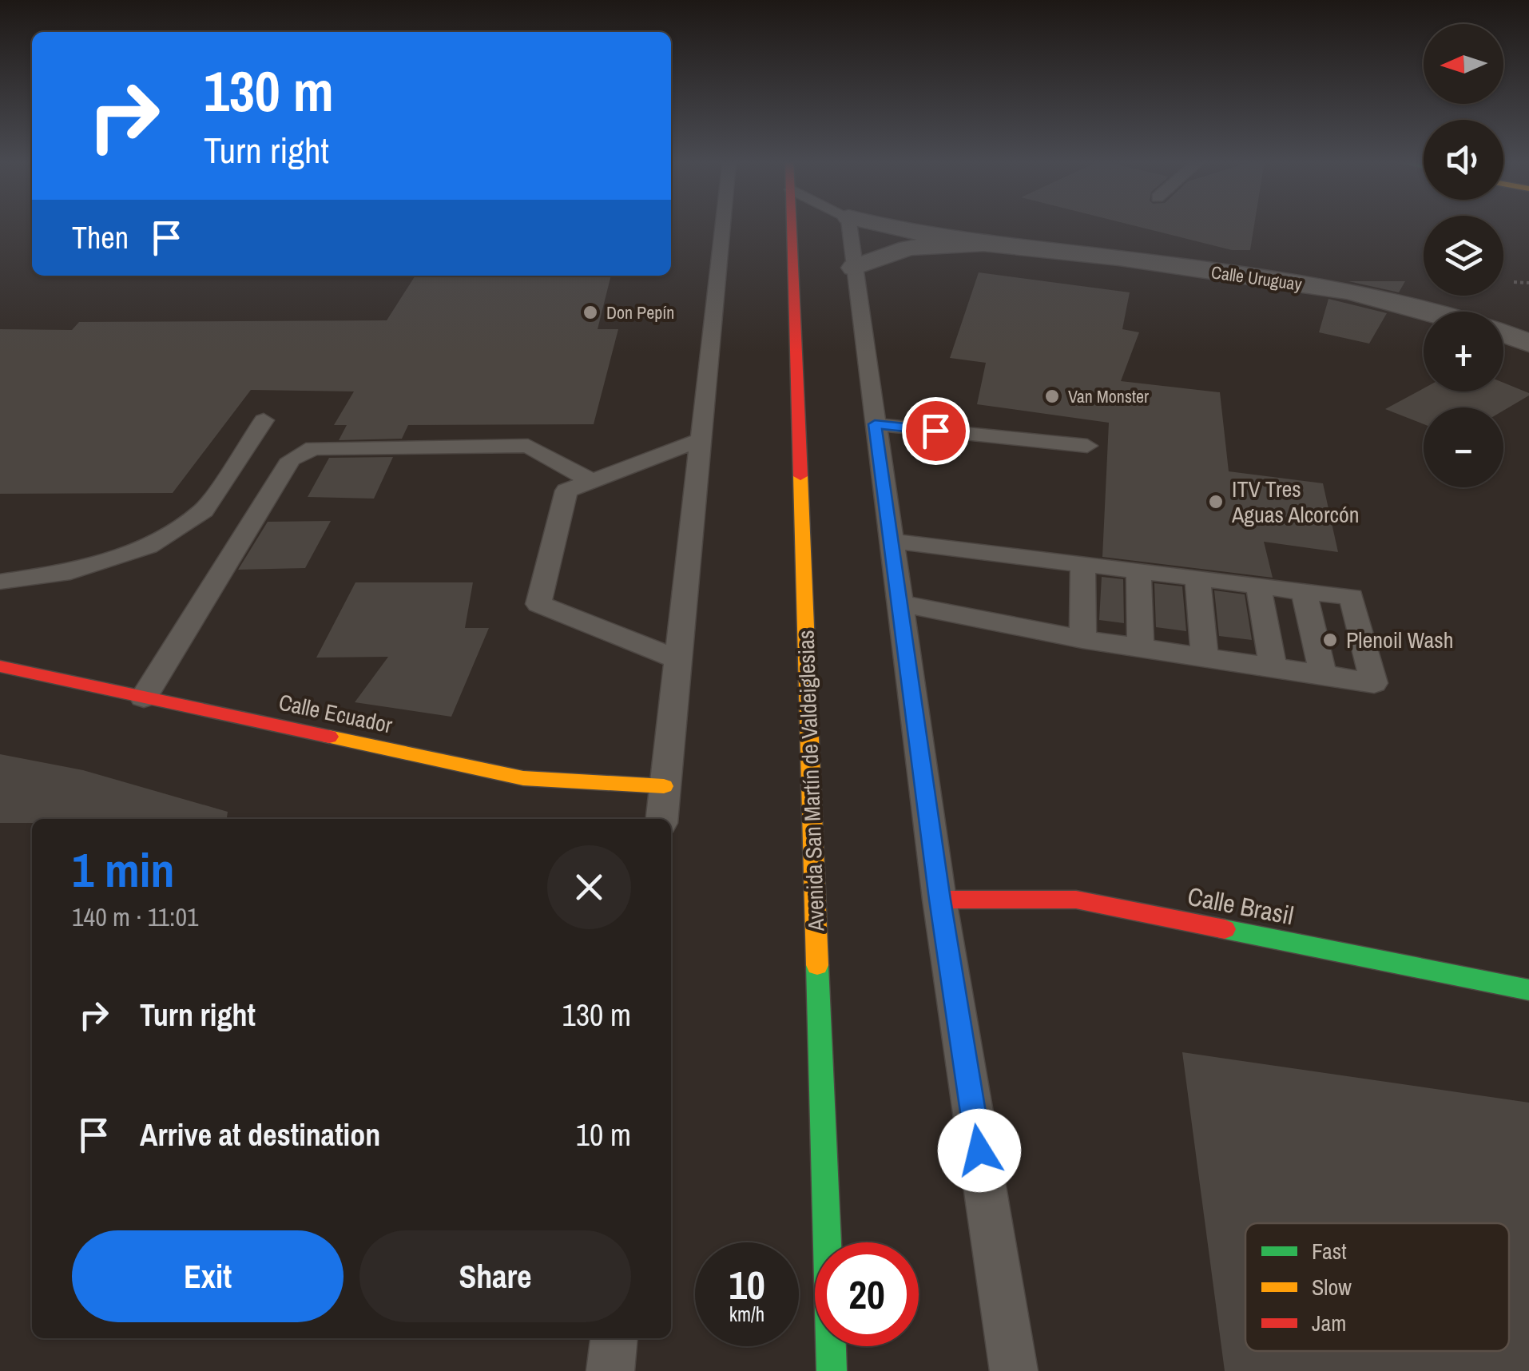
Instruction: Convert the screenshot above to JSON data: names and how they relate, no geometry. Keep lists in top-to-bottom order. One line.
{"streets":{"main road":["Calle Ecuador","Avenida San Martín de Valdeiglesias","Calle Brasil"],"street":["Calle Uruguay"]},"places":["Don Pepín","Van Monster","ITV Tres Aguas Alcorcón","Plenoil Wash"],"legend":["Fast","Slow","Jam"],"north":"left","page":{"map_buttons":["+","−"],"turn":["130 m","Turn right"],"then":"Then","heading":["1 min","140 m · 11:01"],"list":[{"name":"Turn right","value":"130 m"},{"name":"Arrive at destination","value":"10 m"}],"buttons":["Exit","Share"],"speed":"10 km/h","limit":"20"}}
